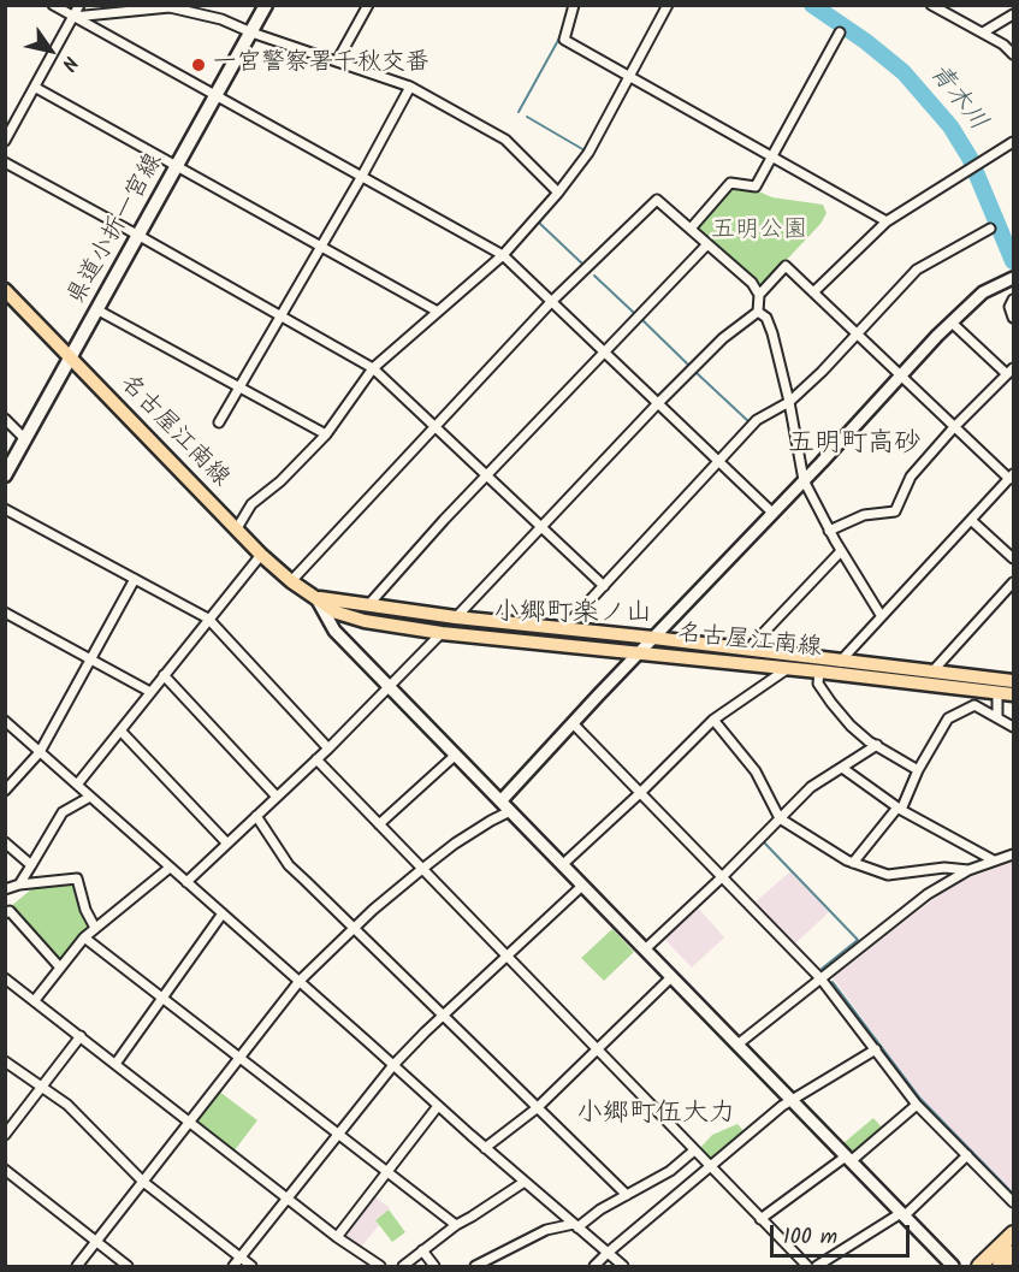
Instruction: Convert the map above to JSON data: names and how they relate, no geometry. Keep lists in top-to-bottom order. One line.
{"streets":{"main road":["県道小折一宮線","名古屋江南線"]},"crossings":[["県道小折一宮線","名古屋江南線"]],"districts":["五明町高砂","小郷町楽ノ山","小郷町伍大力"],"water":["青木川"],"parks":["五明公園"],"places":["一宮警察署千秋交番"],"scale_bar":"100 m","north":"bottom right"}
